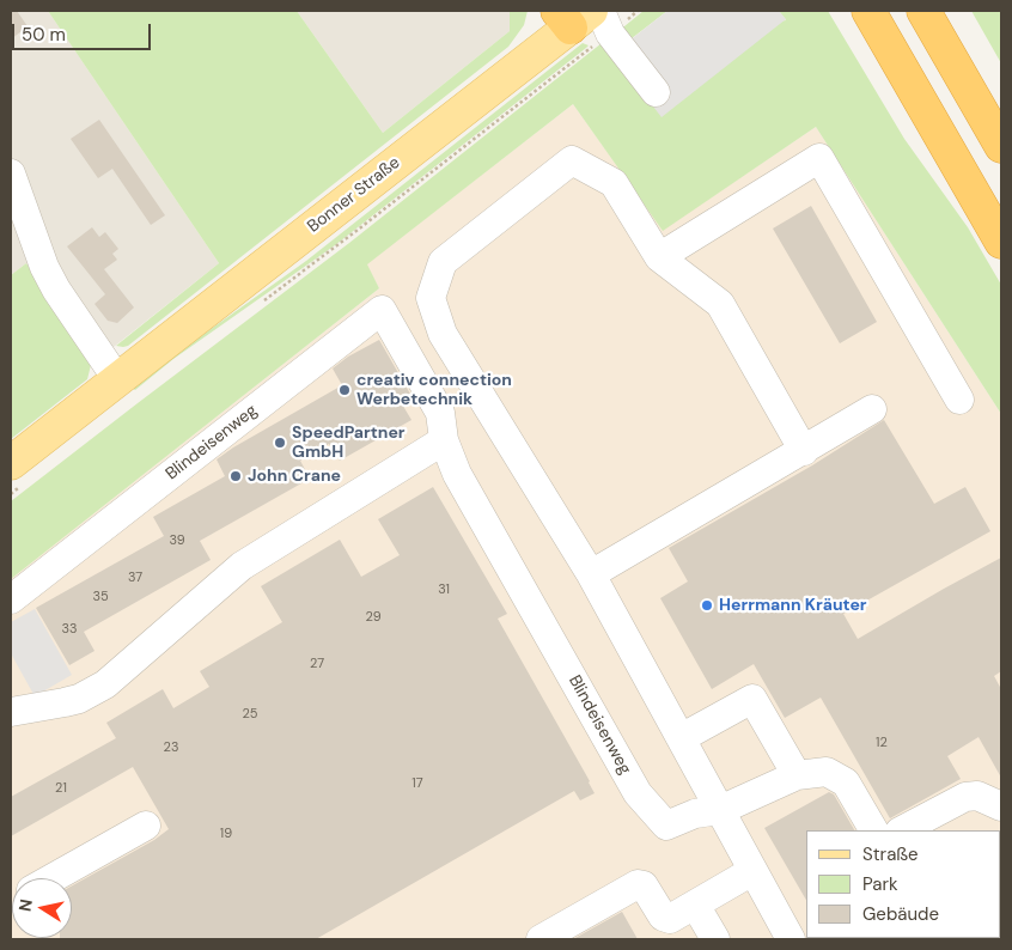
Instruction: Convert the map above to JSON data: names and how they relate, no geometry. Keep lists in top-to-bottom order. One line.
{"streets":{"main road":["Bonner Straße"],"street":["Blindeisenweg"]},"places":["creativ connection Werbetechnik","SpeedPartner GmbH","John Crane","Herrmann Kräuter"],"house_numbers":["39","37","31","35","29","33","27","25","12","23","17","21","19"],"legend":["Straße","Park","Gebäude"],"scale_bar":"50 m","north":"left"}
